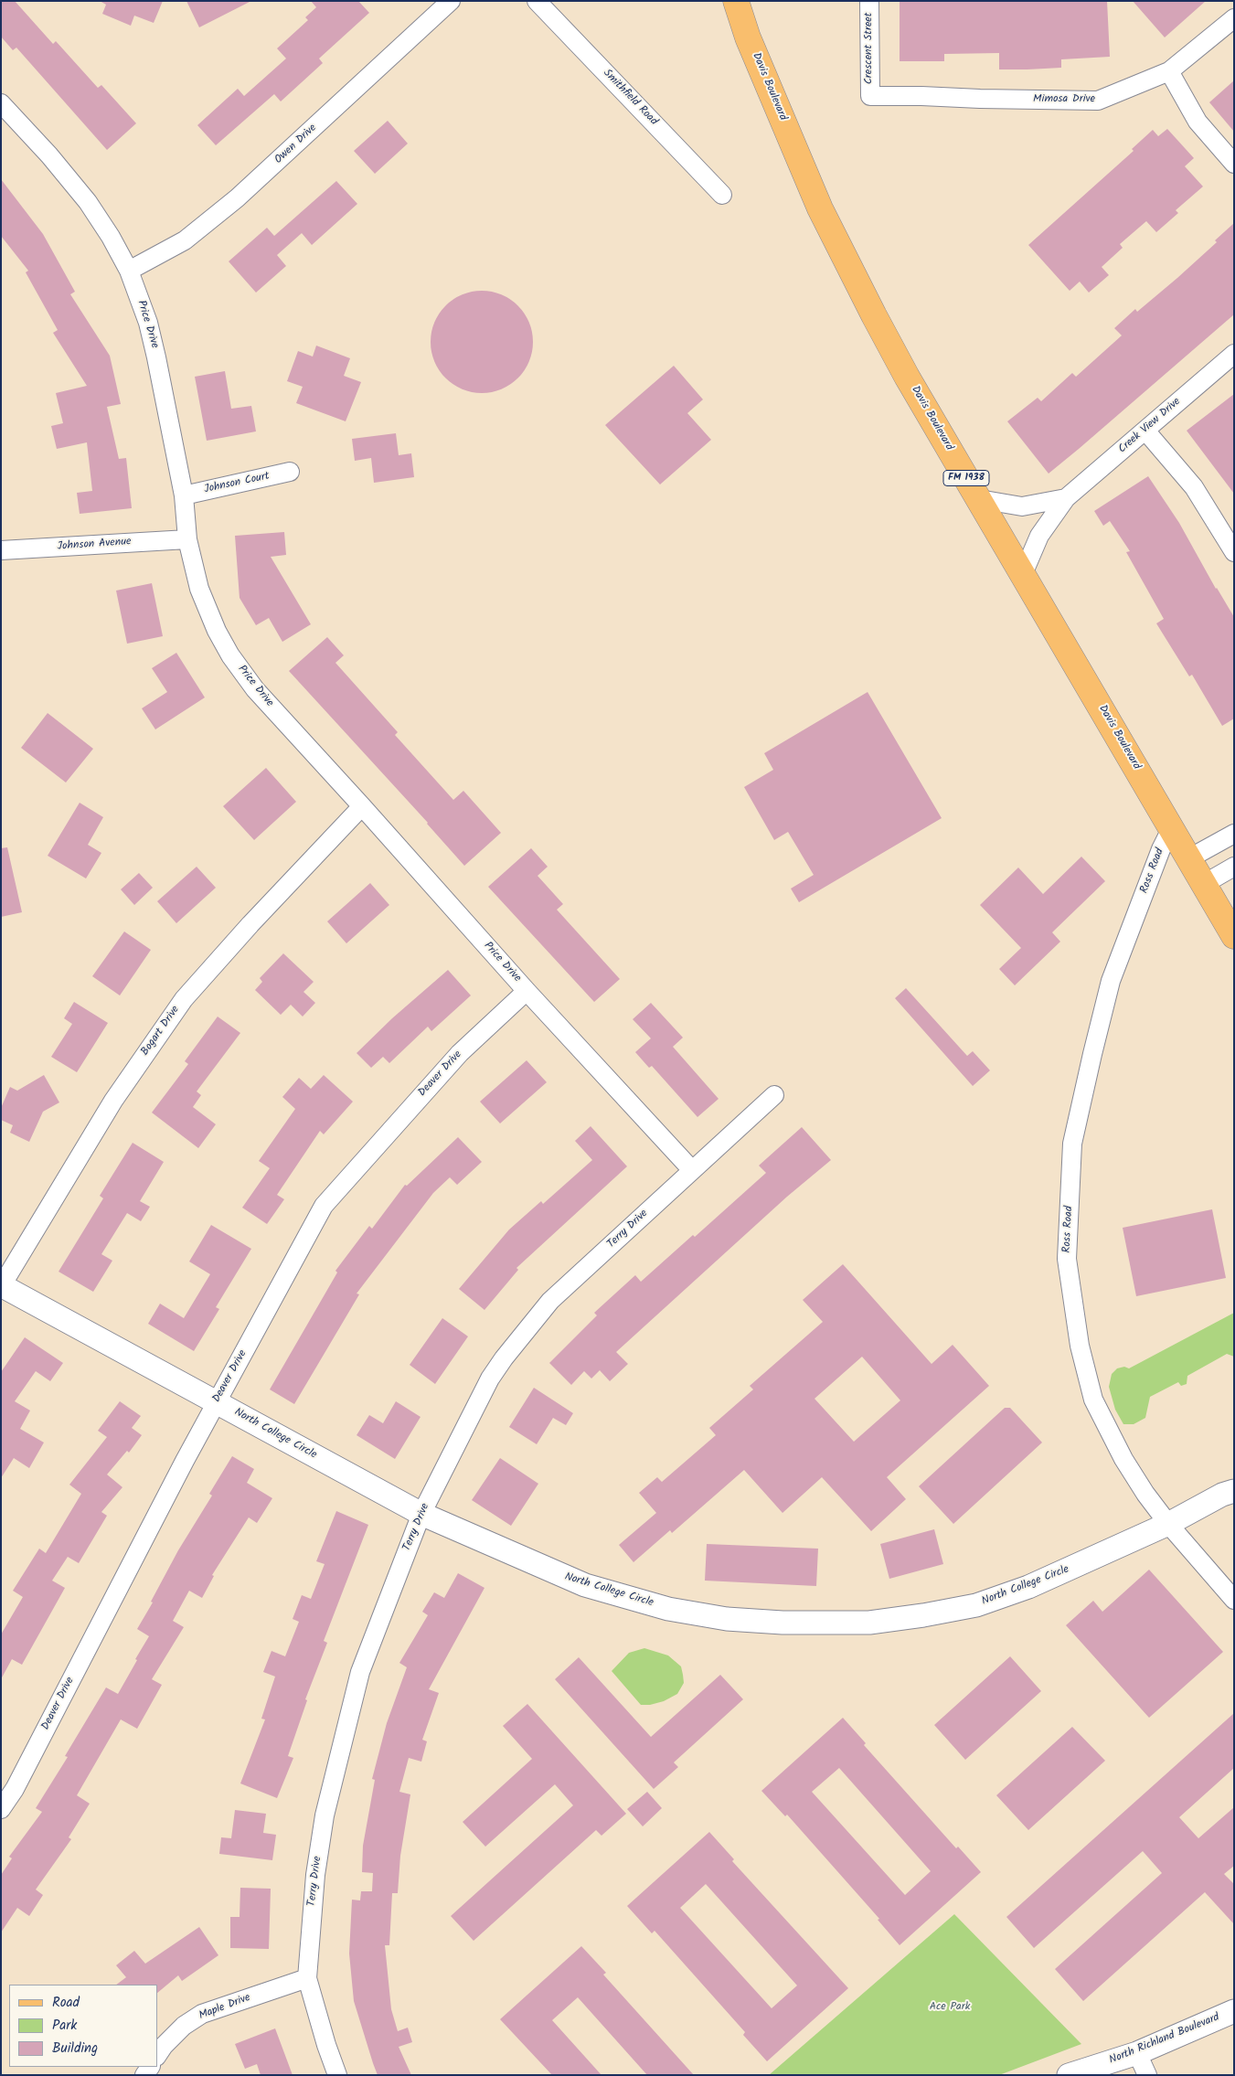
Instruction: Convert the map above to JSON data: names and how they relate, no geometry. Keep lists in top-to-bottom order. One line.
{"streets":{"main road":["Davis Boulevard","FM 1938"],"street":["Crescent Street","Smithfield Road","Mimosa Drive","Owen Drive","Price Drive","Creek View Drive","Johnson Court","Johnson Avenue","Ross Road","Bogart Drive","Deaver Drive","Terry Drive","North College Circle","Maple Drive","North Richland Boulevard"]},"crossings":[["Crescent Street","Mimosa Drive"],["Davis Boulevard","Creek View Drive"],["Davis Boulevard","Ross Road"],["Owen Drive","Price Drive"],["Price Drive","Johnson Court"],["Price Drive","Johnson Avenue"],["Price Drive","Bogart Drive"],["Price Drive","Deaver Drive"],["Price Drive","Terry Drive"],["Ross Road","North College Circle"],["Bogart Drive","North College Circle"],["Deaver Drive","North College Circle"],["Terry Drive","North College Circle"],["Terry Drive","Maple Drive"]],"parks":["Ace Park"],"legend":["Road","Park","Building"]}
